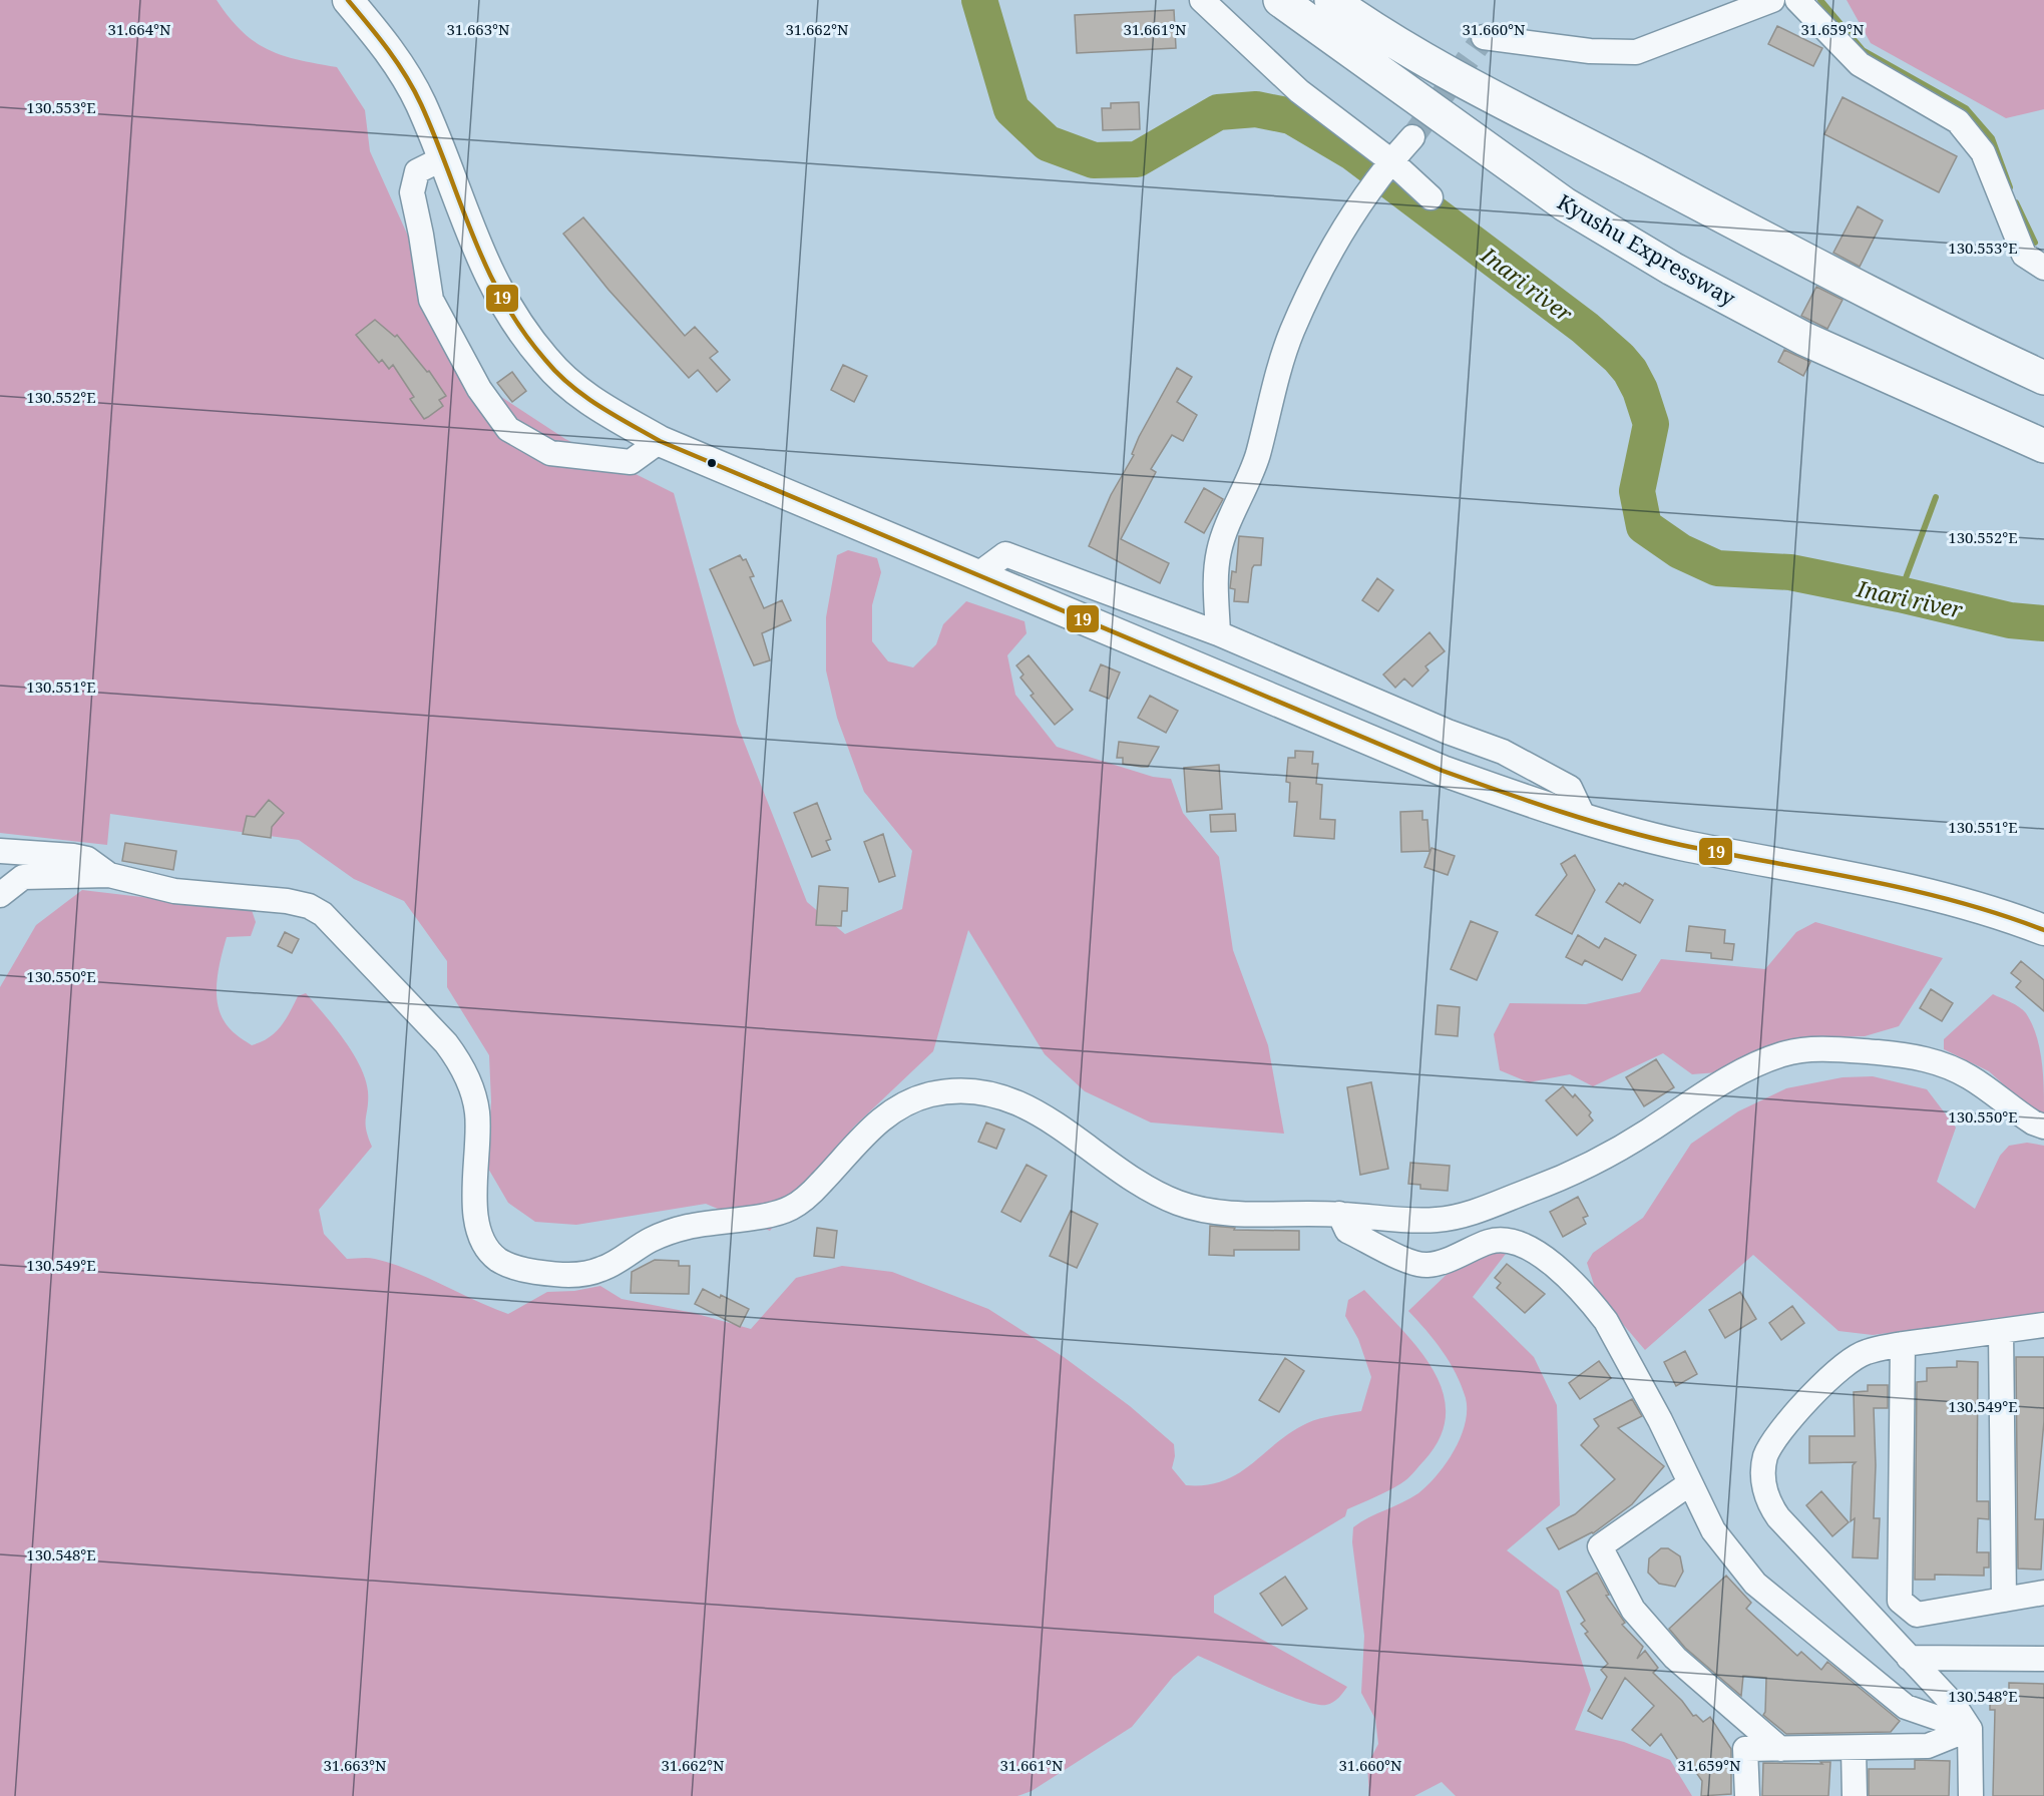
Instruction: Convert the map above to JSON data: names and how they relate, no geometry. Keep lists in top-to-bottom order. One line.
{"streets":{"highway":["Kyushu Expressway"]},"water":["Inari river"],"lines":["transit line 19"],"coordinates":["31.664°N","31.663°N","31.662°N","31.661°N","31.660°N","31.659°N","130.553°E","130.552°E","130.551°E","130.550°E","130.549°E","130.548°E"]}
